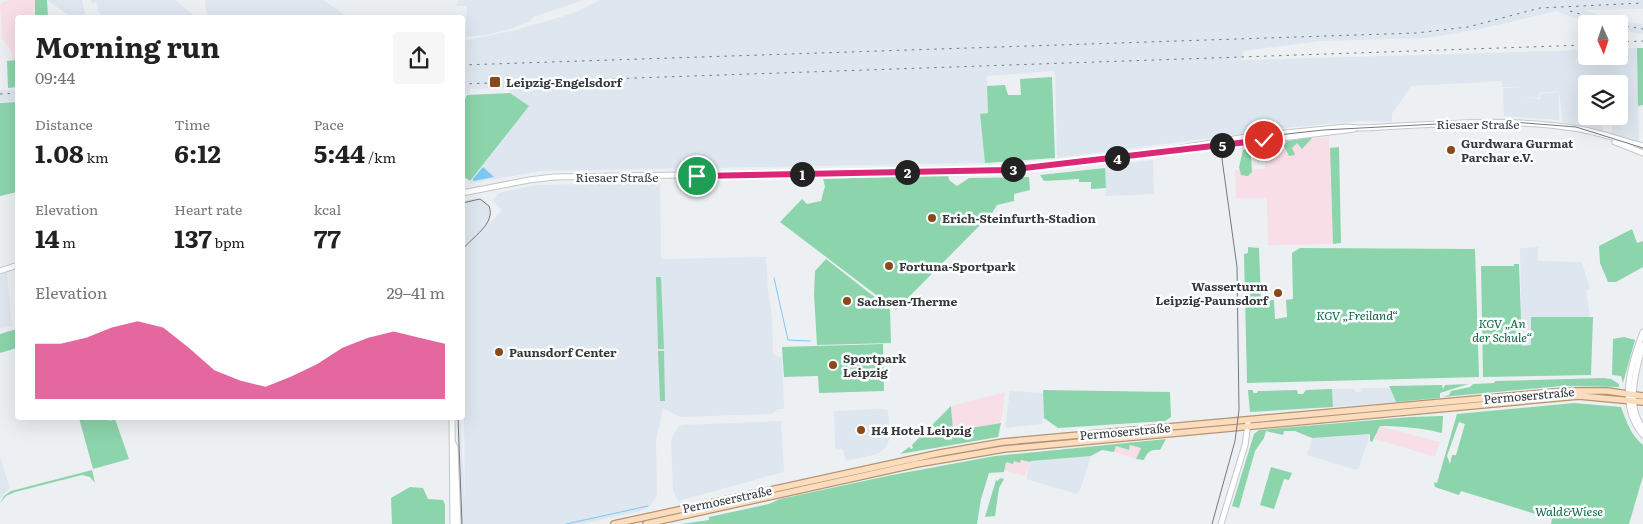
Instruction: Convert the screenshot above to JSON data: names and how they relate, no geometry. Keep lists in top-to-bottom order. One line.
{"streets":{"main road":["Riesaer Straße","Permoserstraße"]},"parks":["KGV „Freiland“","KGV „An der Schule“","Wald&Wiese"],"places":{"transit":["Leipzig-Engelsdorf"],"other":["Gurdwara Gurmat Parchar e.V.","Erich-Steinfurth-Stadion","Fortuna-Sportpark","Wasserturm Leipzig-Paunsdorf","Sachsen-Therme","Paunsdorf Center","Sportpark Leipzig","H4 Hotel Leipzig"]},"north":"bottom","page":{"heading":["Morning run","09:44"],"stats":[["Distance","1.08 km"],["Time","6:12"],["Pace","5:44 /km"],["Elevation","14 m"],["Heart rate","137 bpm"],["kcal","77"]],"pins":["5","4","3","2","1"],"chart":["Elevation","29–41 m"]}}
